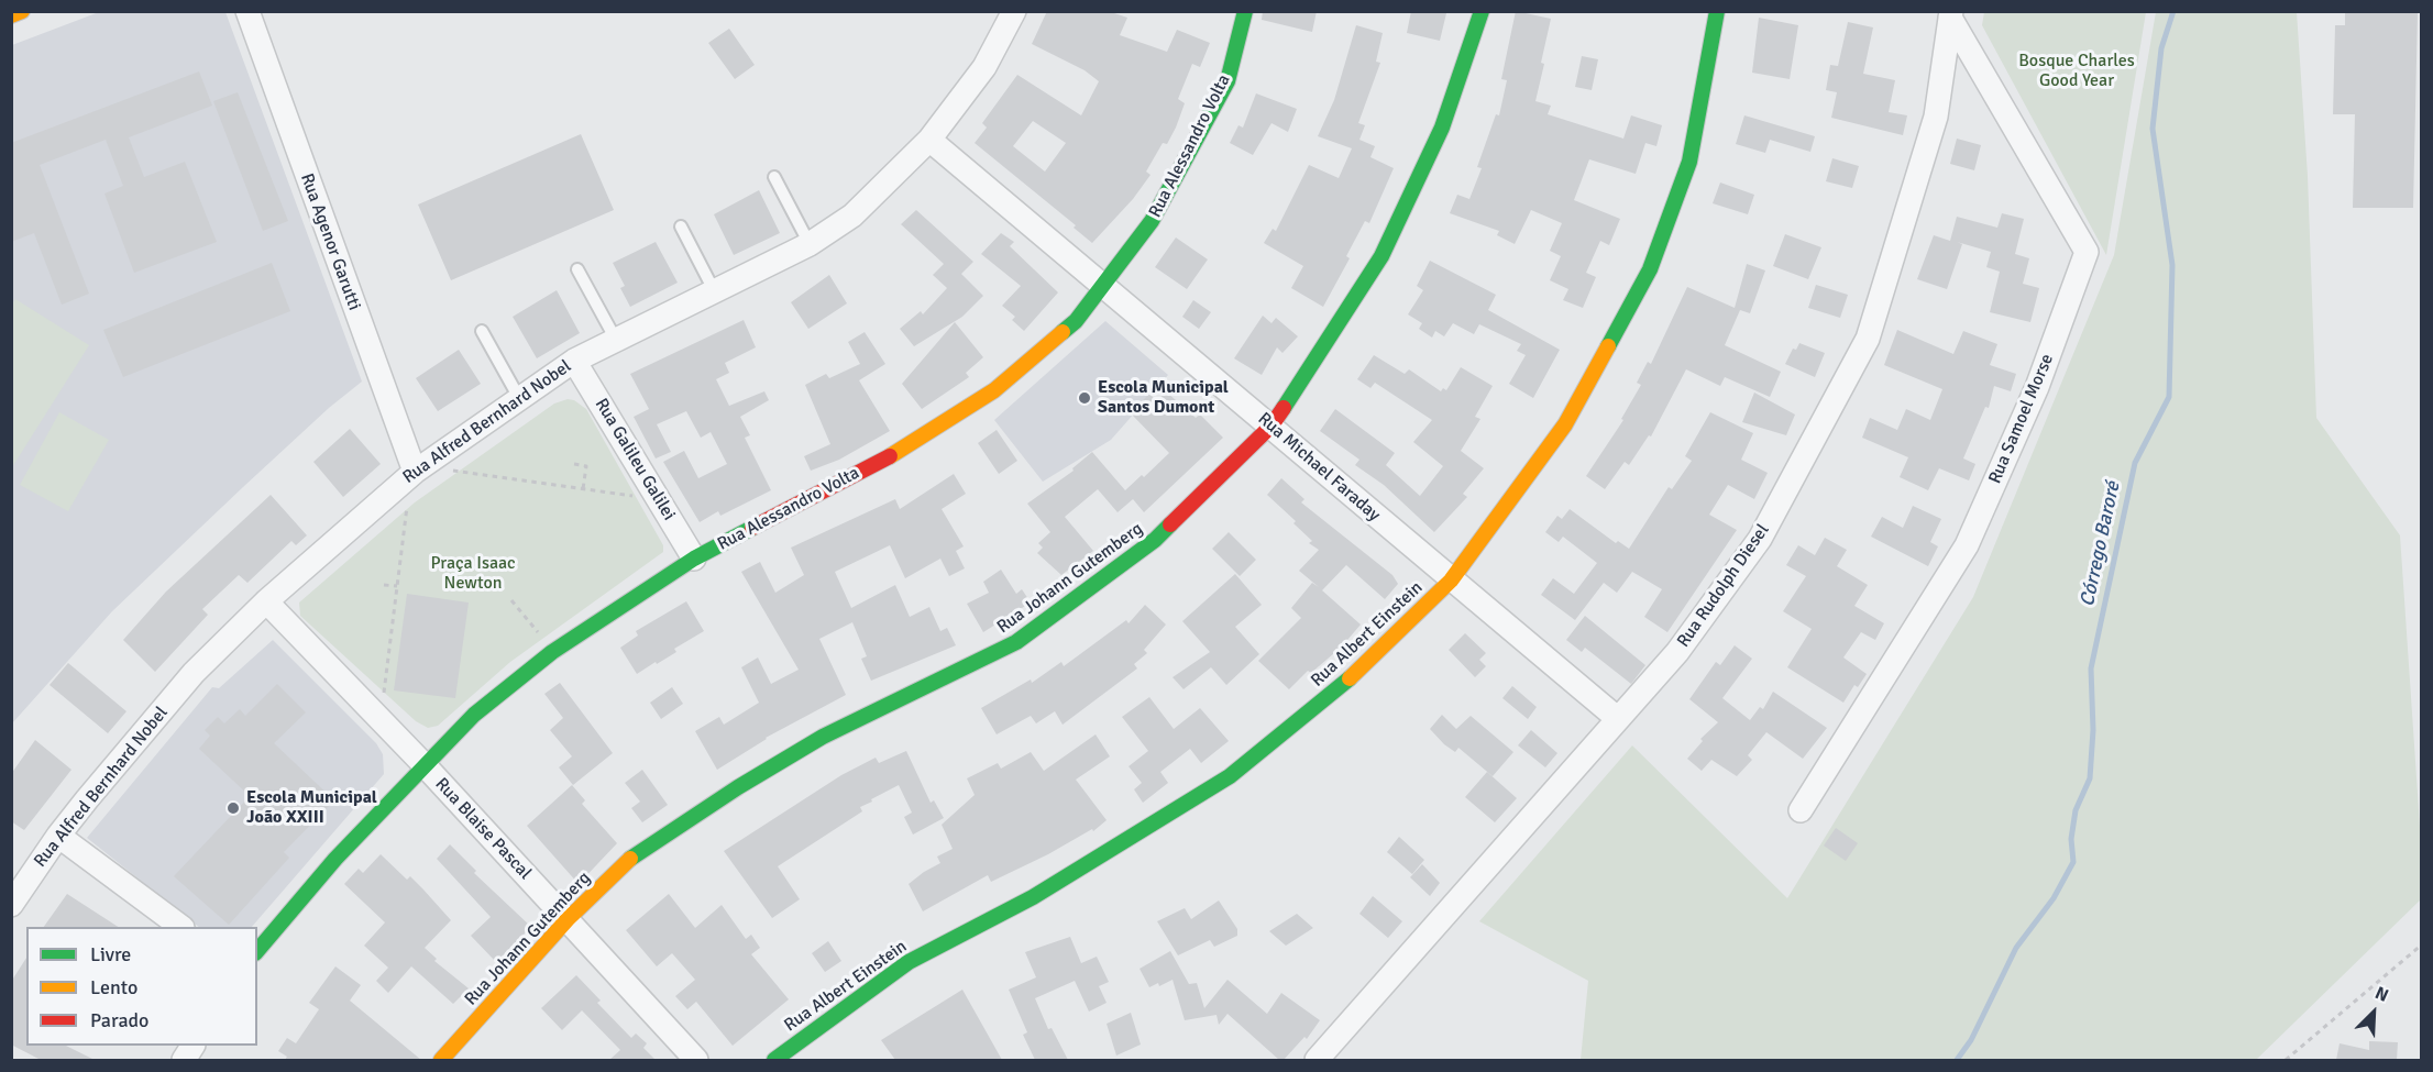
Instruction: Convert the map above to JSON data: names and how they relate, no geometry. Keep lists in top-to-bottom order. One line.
{"streets":{"street":["Rua Alessandro Volta","Rua Agenor Garutti","Rua Samoel Morse","Rua Alfred Bernhard Nobel","Rua Galileu Galilei","Rua Michael Faraday","Rua Johann Gutemberg","Rua Rudolph Diesel","Rua Albert Einstein","Rua Blaise Pascal"]},"crossings":[["Rua Alessandro Volta","Rua Galileu Galilei"],["Rua Alessandro Volta","Rua Michael Faraday"],["Rua Alessandro Volta","Rua Blaise Pascal"],["Rua Agenor Garutti","Rua Alfred Bernhard Nobel"],["Rua Samoel Morse","Rua Rudolph Diesel"],["Rua Alfred Bernhard Nobel","Rua Galileu Galilei"],["Rua Alfred Bernhard Nobel","Rua Michael Faraday"],["Rua Alfred Bernhard Nobel","Rua Blaise Pascal"],["Rua Michael Faraday","Rua Johann Gutemberg"],["Rua Michael Faraday","Rua Rudolph Diesel"],["Rua Michael Faraday","Rua Albert Einstein"],["Rua Johann Gutemberg","Rua Blaise Pascal"]],"water":["Córrego Baroré"],"parks":["Bosque Charles Good Year","Praça Isaac Newton"],"places":["Escola Municipal Santos Dumont","Escola Municipal João XXIII"],"legend":["Livre","Lento","Parado"],"north":"top right"}
